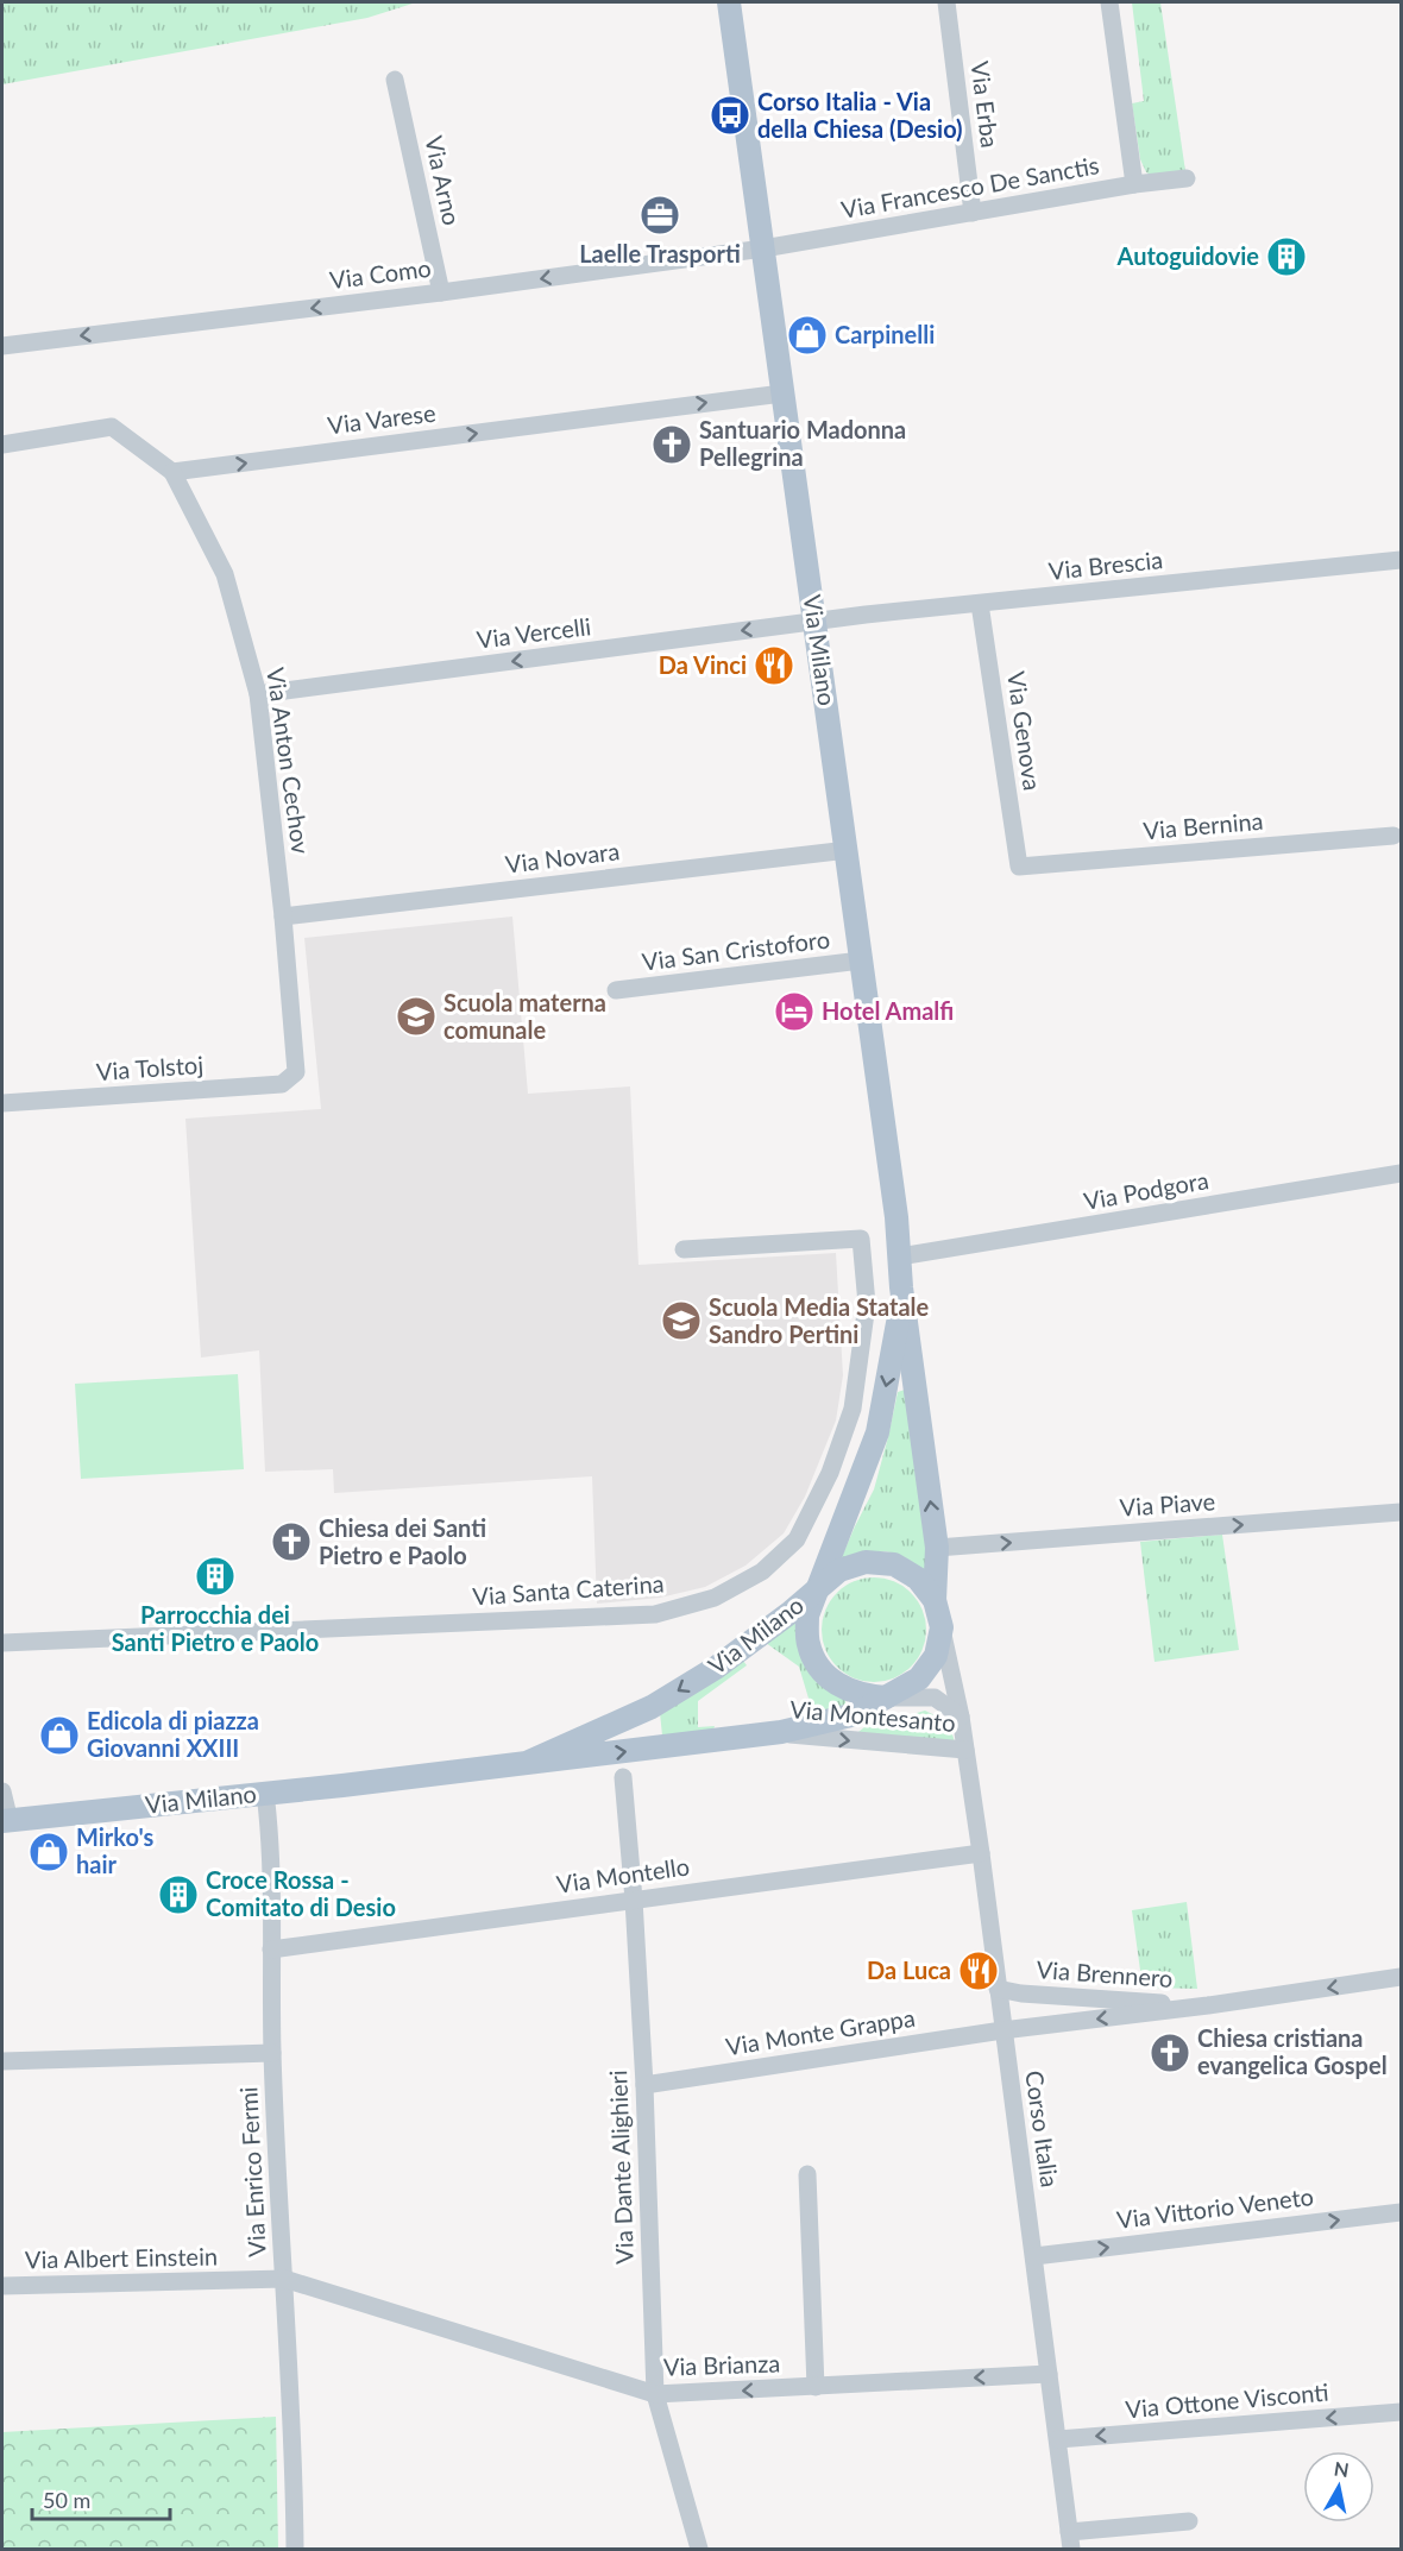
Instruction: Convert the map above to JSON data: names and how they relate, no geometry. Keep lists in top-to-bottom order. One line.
{"streets":{"main road":["Via Milano"],"street":["Via Erba","Via Arno","Via Francesco De Sanctis","Via Como","Via Varese","Via Brescia","Via Vercelli","Via Genova","Via Anton Cechov","Via Bernina","Via Novara","Via San Cristoforo","Via Tolstoj","Via Podgora","Via Piave","Via Santa Caterina","Via Montesanto","Via Montello","Via Brennero","Via Monte Grappa","Corso Italia","Via Dante Alighieri","Via Enrico Fermi","Via Vittorio Veneto","Via Albert Einstein","Via Brianza","Via Ottone Visconti"]},"crossings":[["Via Erba","Via Francesco De Sanctis"],["Via Arno","Via Como"],["Via Francesco De Sanctis","Via Como"],["Via Francesco De Sanctis","Via Milano"],["Via Como","Via Milano"],["Via Varese","Via Milano"],["Via Varese","Via Anton Cechov"],["Via Brescia","Via Vercelli"],["Via Brescia","Via Milano"],["Via Brescia","Via Genova"],["Via Vercelli","Via Milano"],["Via Vercelli","Via Anton Cechov"],["Via Milano","Via Novara"],["Via Milano","Via San Cristoforo"],["Via Milano","Via Podgora"],["Via Milano","Via Piave"],["Via Milano","Via Montesanto"],["Via Milano","Corso Italia"],["Via Milano","Via Enrico Fermi"],["Via Genova","Via Bernina"],["Via Anton Cechov","Via Novara"],["Via Anton Cechov","Via Tolstoj"],["Via Montesanto","Corso Italia"],["Via Montello","Corso Italia"],["Via Montello","Via Dante Alighieri"],["Via Montello","Via Enrico Fermi"],["Via Brennero","Via Monte Grappa"],["Via Brennero","Corso Italia"],["Via Monte Grappa","Corso Italia"],["Via Monte Grappa","Via Dante Alighieri"],["Corso Italia","Via Vittorio Veneto"],["Corso Italia","Via Brianza"],["Corso Italia","Via Ottone Visconti"],["Via Dante Alighieri","Via Brianza"],["Via Enrico Fermi","Via Albert Einstein"],["Via Enrico Fermi","Via Brianza"],["Via Albert Einstein","Via Brianza"]],"one_way":["Via Como","Via Varese","Via Vercelli","Via Piave","Via Vittorio Veneto","Via Brianza"],"places":{"bus stop":["Corso Italia - Via della Chiesa (Desio)"],"office":["Laelle Trasporti"],"building":["Autoguidovie","Parrocchia dei Santi Pietro e Paolo","Croce Rossa - Comitato di Desio"],"shop":["Carpinelli","Edicola di piazza Giovanni XXIII","Mirko's hair"],"church":["Santuario Madonna Pellegrina","Chiesa dei Santi Pietro e Paolo","Chiesa cristiana evangelica Gospel"],"restaurant":["Da Vinci","Da Luca"],"hotel":["Hotel Amalfi"],"school or university":["Scuola materna comunale","Scuola Media Statale Sandro Pertini"]},"scale_bar":"50 m","north":"top"}
